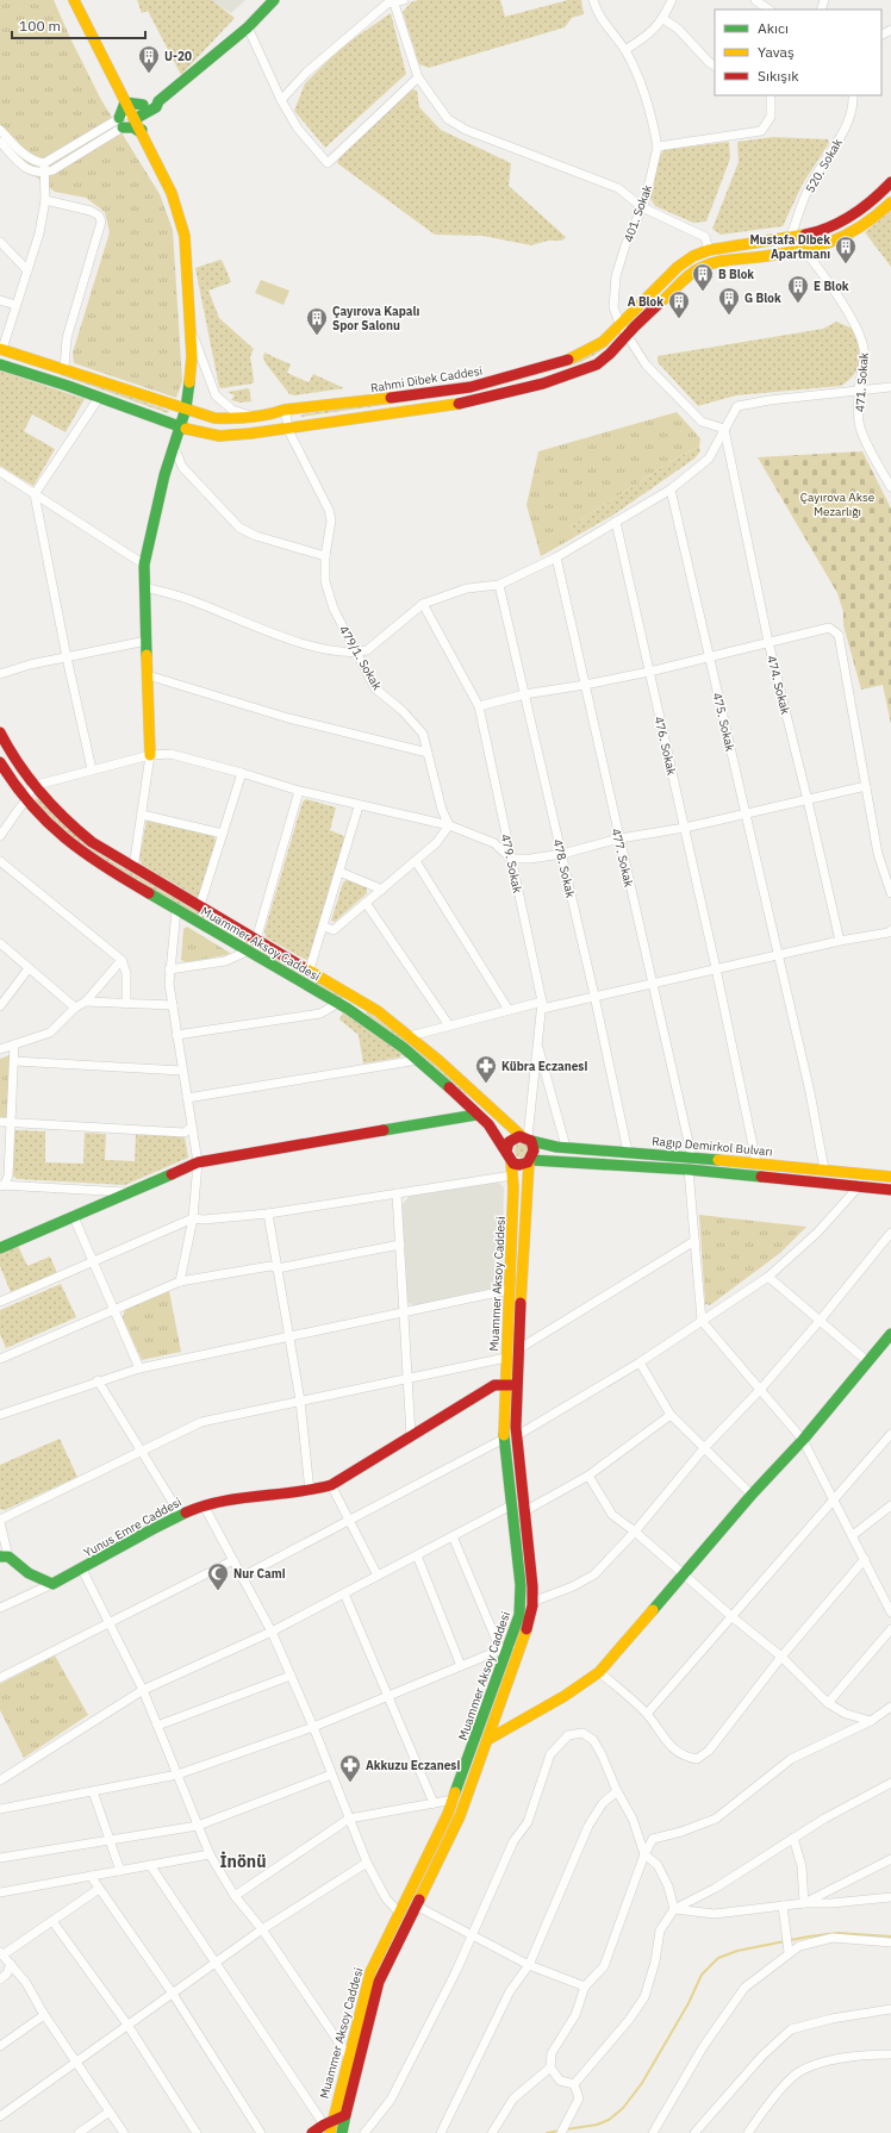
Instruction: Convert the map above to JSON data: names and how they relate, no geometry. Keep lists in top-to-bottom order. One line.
{"streets":{"main road":["Rahmi Dibek Caddesi","Muammer Aksoy Caddesi","Ragıp Demirkol Bulvarı","Yunus Emre Caddesi"],"street":["520. Sokak","401. Sokak","471. Sokak","479/1. Sokak","474. Sokak","475. Sokak","476. Sokak","477. Sokak","479. Sokak","478. Sokak"]},"crossings":[["520. Sokak","Rahmi Dibek Caddesi"],["520. Sokak","471. Sokak"],["401. Sokak","Rahmi Dibek Caddesi"],["401. Sokak","474. Sokak"],["Rahmi Dibek Caddesi","471. Sokak"],["Rahmi Dibek Caddesi","479/1. Sokak"],["475. Sokak","Ragıp Demirkol Bulvarı"],["476. Sokak","Ragıp Demirkol Bulvarı"],["477. Sokak","Ragıp Demirkol Bulvarı"],["479. Sokak","Muammer Aksoy Caddesi"],["479. Sokak","Ragıp Demirkol Bulvarı"],["478. Sokak","Ragıp Demirkol Bulvarı"],["Muammer Aksoy Caddesi","Ragıp Demirkol Bulvarı"],["Muammer Aksoy Caddesi","Yunus Emre Caddesi"]],"districts":["İnönü"],"parks":["Çayırova Akse Mezarlığı"],"places":{"building":["U-20","Mustafa Dibek Apartmanı","B Blok","E Blok","G Blok","A Blok","Çayırova Kapalı Spor Salonu"],"pharmacy":["Kübra Eczanesi","Akkuzu Eczanesi"],"mosque":["Nur Cami"]},"legend":["Akıcı","Yavaş","Sıkışık"],"scale_bar":"100 m"}
